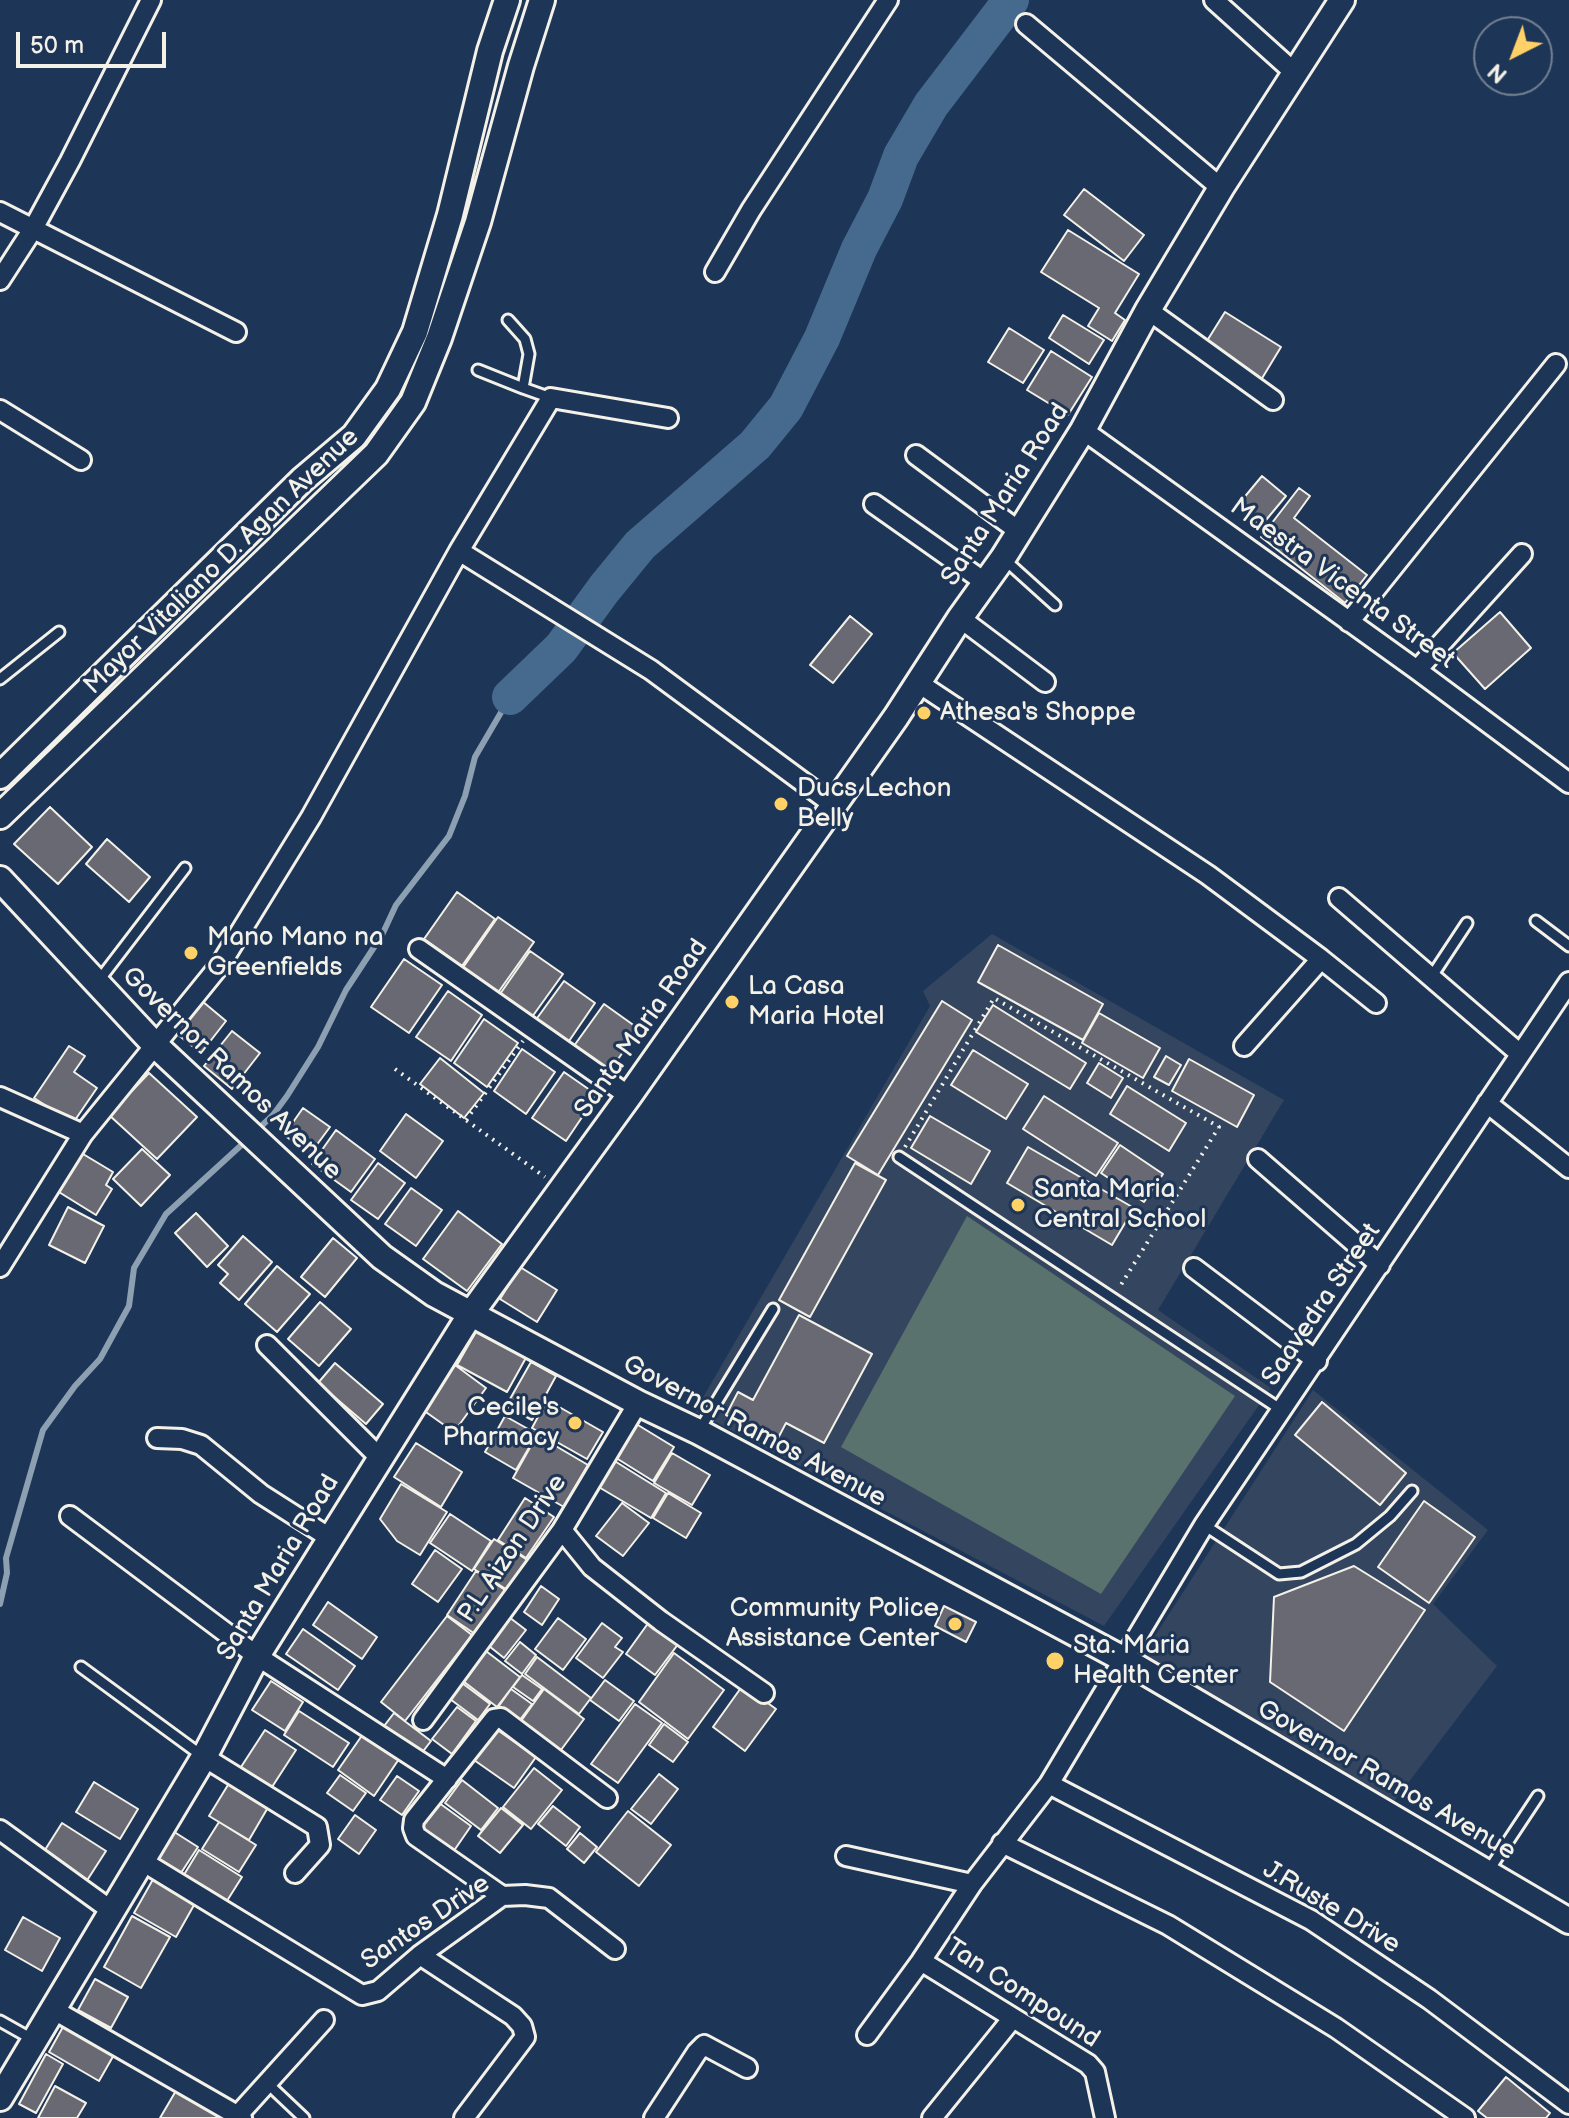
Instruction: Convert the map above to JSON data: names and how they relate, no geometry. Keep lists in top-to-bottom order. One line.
{"streets":{"main road":["Santa Maria Road","Mayor Vitaliano D. Agan Avenue","Governor Ramos Avenue"],"street":["Maestra Vicenta Street","Saavedra Street","P.L Aizon Drive","J.Ruste Drive","Santos Drive","Tan Compound"]},"crossings":[["Santa Maria Road","Maestra Vicenta Street"],["Santa Maria Road","Governor Ramos Avenue"],["Santa Maria Road","Santos Drive"],["Governor Ramos Avenue","Saavedra Street"],["Governor Ramos Avenue","P.L Aizon Drive"],["Saavedra Street","J.Ruste Drive"],["Saavedra Street","Tan Compound"]],"places":["Athesa's Shoppe","Ducs Lechon Belly","Mano Mano na Greenfields","La Casa Maria Hotel","Santa Maria Central School","Cecile's Pharmacy","Community Police Assistance Center","Sta. Maria Health Center"],"scale_bar":"50 m","north":"bottom left"}
